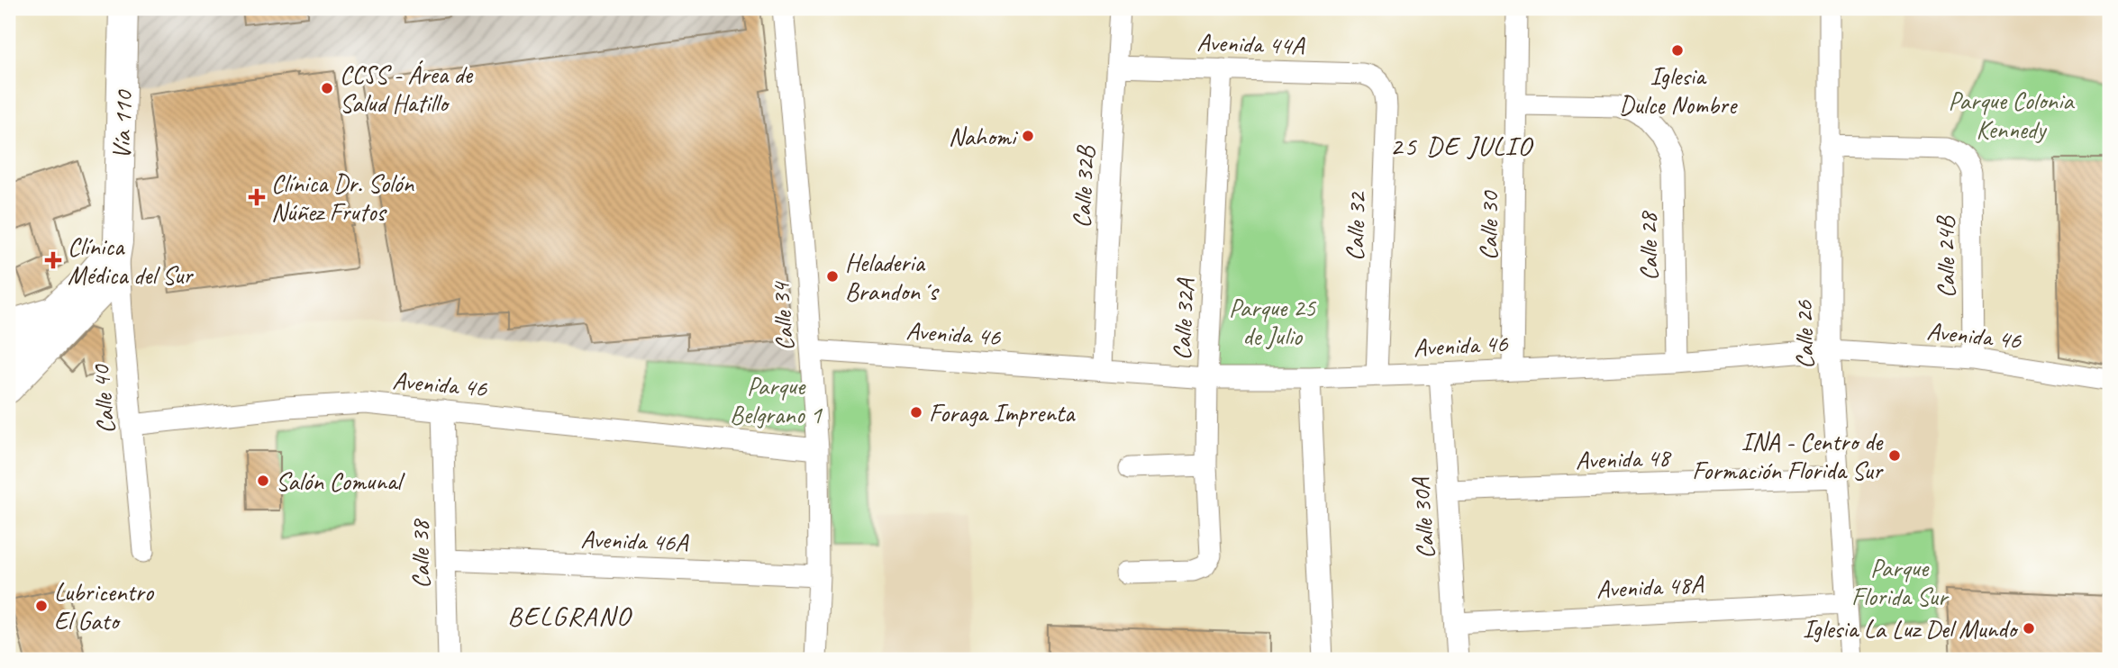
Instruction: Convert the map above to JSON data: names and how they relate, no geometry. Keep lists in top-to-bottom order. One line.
{"streets":{"main road":["Vía 110"],"street":["Avenida 44A","Calle 32B","Calle 30","Calle 32","Calle 28","Calle 24B","Calle 34","Calle 32A","Avenida 46","Calle 26","Calle 40","Avenida 48","Calle 30A","Avenida 46A","Calle 38","Avenida 48A"]},"crossings":[["Avenida 44A","Calle 32B"],["Avenida 44A","Calle 32"],["Avenida 44A","Calle 32A"],["Vía 110","Calle 40"],["Calle 32B","Avenida 46"],["Calle 30","Calle 28"],["Calle 30","Avenida 46"],["Calle 32","Avenida 46"],["Calle 28","Avenida 46"],["Calle 24B","Avenida 46"],["Calle 24B","Calle 26"],["Calle 34","Avenida 46"],["Calle 34","Avenida 46A"],["Calle 32A","Avenida 46"],["Avenida 46","Calle 26"],["Avenida 46","Calle 40"],["Avenida 46","Calle 30A"],["Avenida 46","Calle 38"],["Calle 26","Avenida 48"],["Calle 26","Avenida 48A"],["Avenida 48","Calle 30A"],["Calle 30A","Avenida 48A"],["Avenida 46A","Calle 38"]],"districts":["25 DE JULIO","BELGRANO"],"parks":["Parque Colonia Kennedy","Parque 25 de Julio","Parque Belgrano 1","Parque Florida Sur"],"places":{"other":["Iglesia Dulce Nombre","CCSS - Área de Salud Hatillo","Nahomi","Heladeria Brandon´s","Foraga Imprenta","INA - Centro de Formación Florida Sur","Salón Comunal","Lubricentro El Gato","Iglesia La Luz Del Mundo"],"health":["Clínica Dr. Solón Núñez Frutos","Clínica Médica del Sur"]}}
